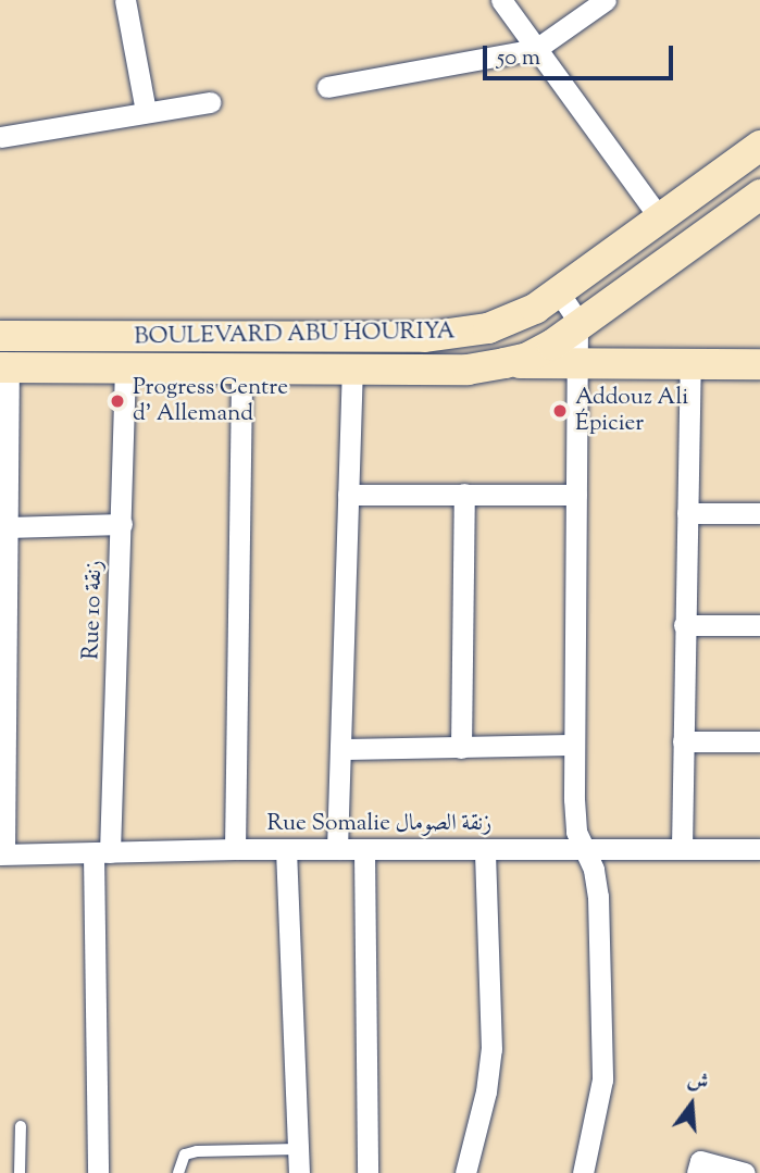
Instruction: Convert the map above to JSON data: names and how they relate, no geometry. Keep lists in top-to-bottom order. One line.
{"streets":{"main road":["BOULEVARD ABU HOURIYA"],"street":["Rue 10 زنقة","Rue Somalie زنقة الصومال"]},"crossings":[["BOULEVARD ABU HOURIYA","Rue 10 زنقة"],["Rue 10 زنقة","Rue Somalie زنقة الصومال"]],"places":["Progress Centre d' Allemand","Addouz Ali Épicier"],"scale_bar":"50 m","north":"top"}
